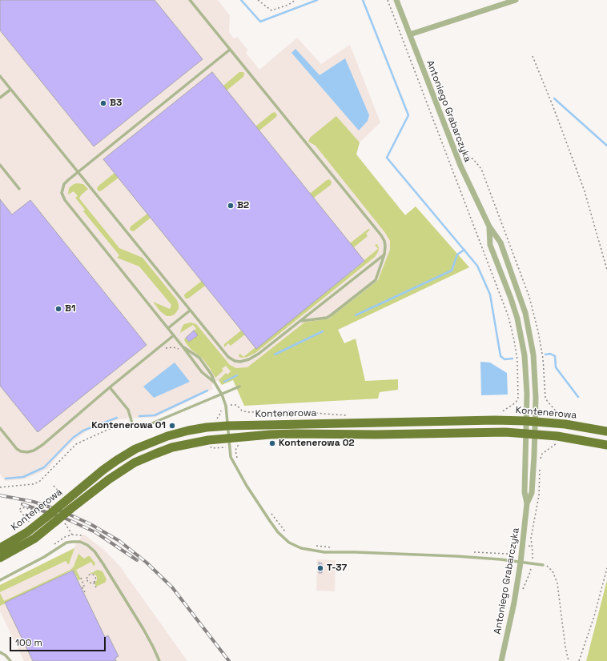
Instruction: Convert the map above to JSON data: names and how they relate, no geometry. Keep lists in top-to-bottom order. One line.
{"streets":{"main road":["Kontenerowa"],"street":["Antoniego Grabarczyka"]},"crossings":[["Antoniego Grabarczyka","Kontenerowa"]],"places":["B3","B2","B1","Kontenerowa 01","Kontenerowa 02","T-37"],"scale_bar":"100 m"}
